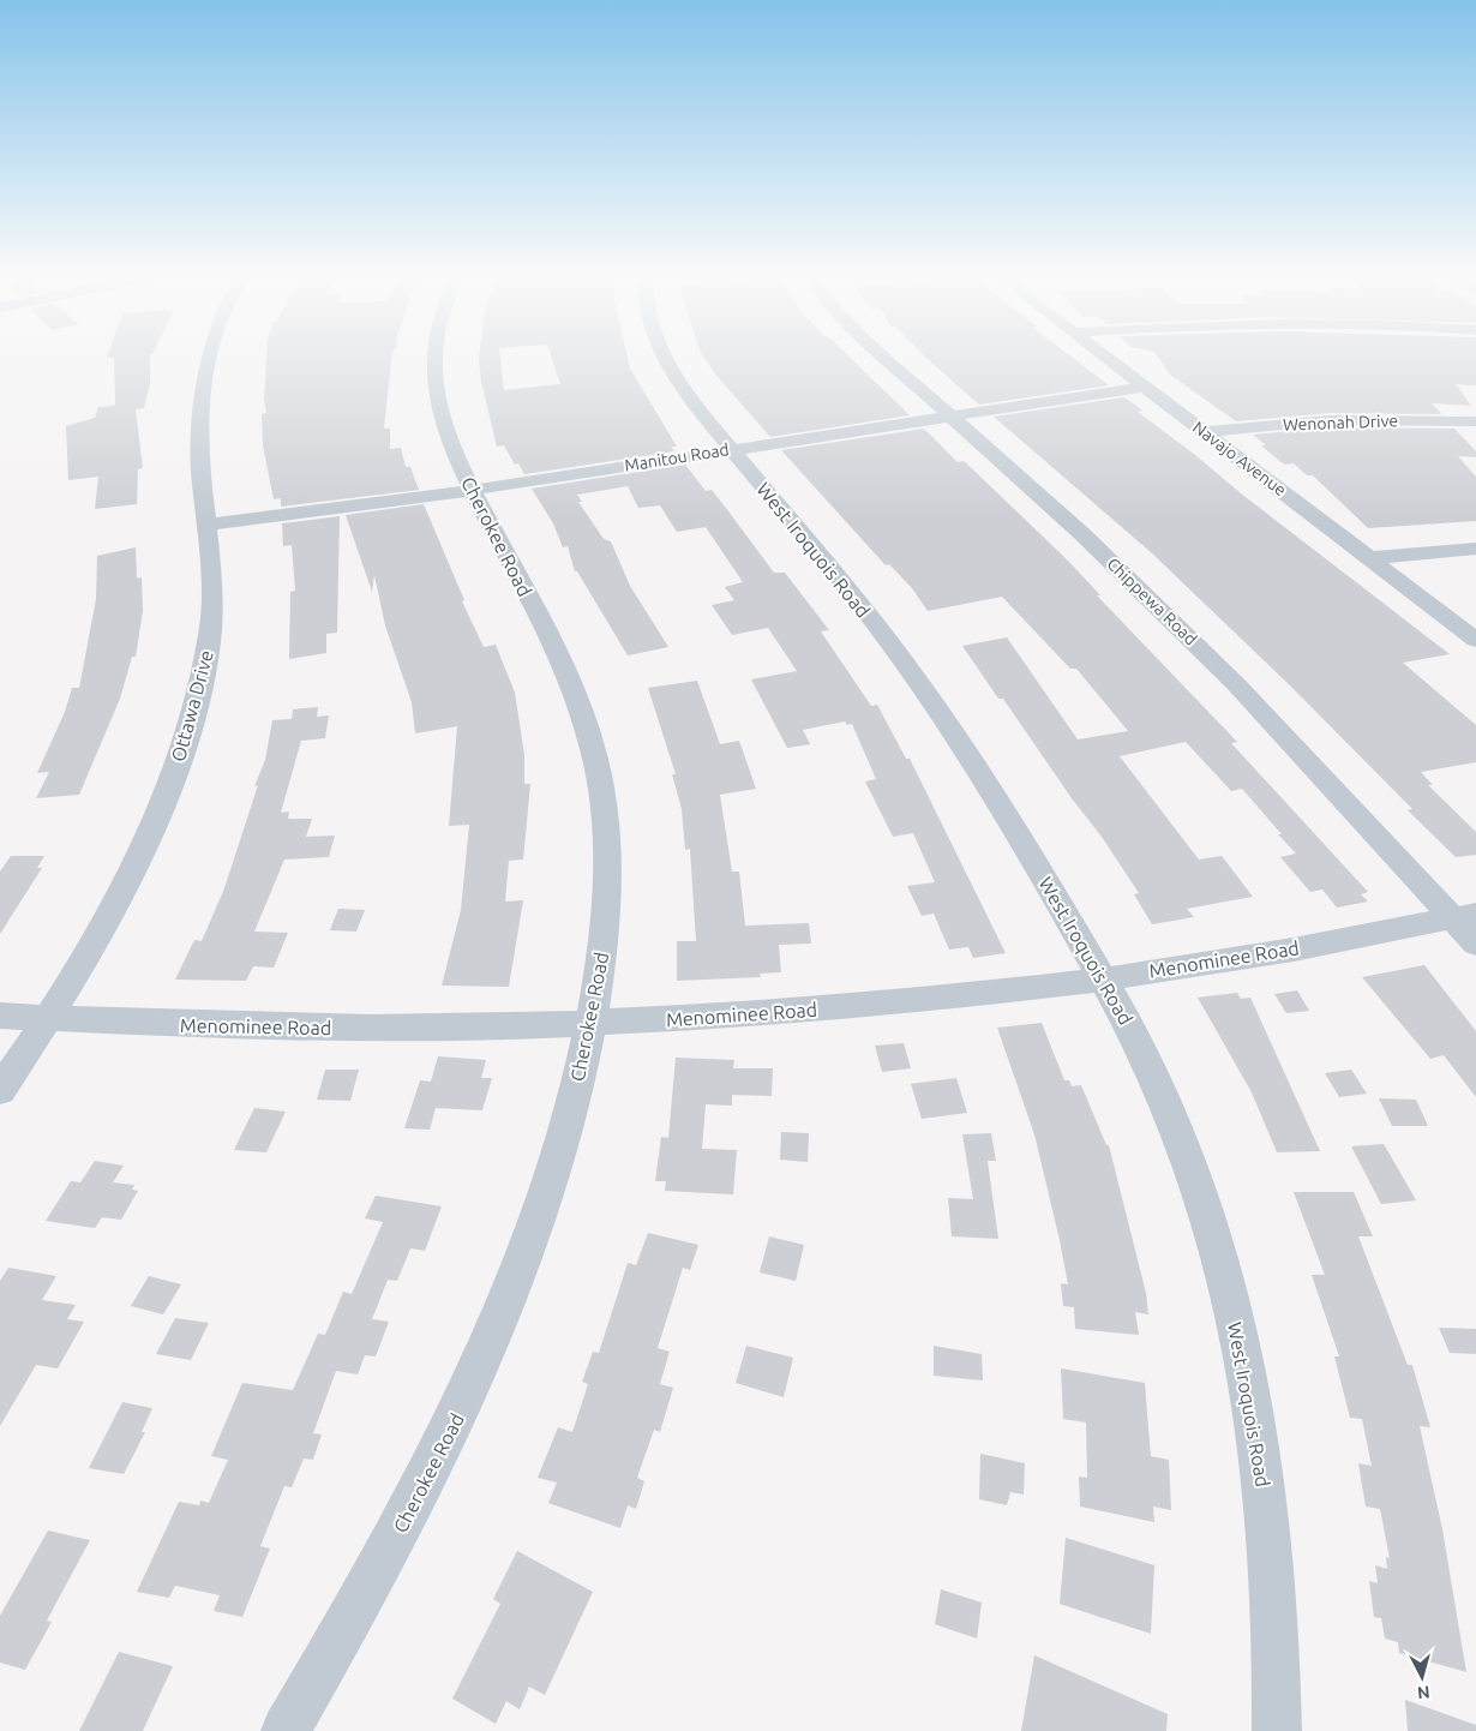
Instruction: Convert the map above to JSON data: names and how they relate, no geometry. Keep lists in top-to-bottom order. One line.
{"streets":{"street":["Wenonah Drive","Manitou Road","Navajo Avenue","Cherokee Road","West Iroquois Road","Chippewa Road","Ottawa Drive","Menominee Road"]},"crossings":[["Wenonah Drive","Navajo Avenue"],["Manitou Road","Navajo Avenue"],["Manitou Road","Cherokee Road"],["Manitou Road","West Iroquois Road"],["Manitou Road","Chippewa Road"],["Manitou Road","Ottawa Drive"],["Cherokee Road","Menominee Road"],["West Iroquois Road","Menominee Road"],["Chippewa Road","Menominee Road"],["Ottawa Drive","Menominee Road"]],"north":"bottom"}
